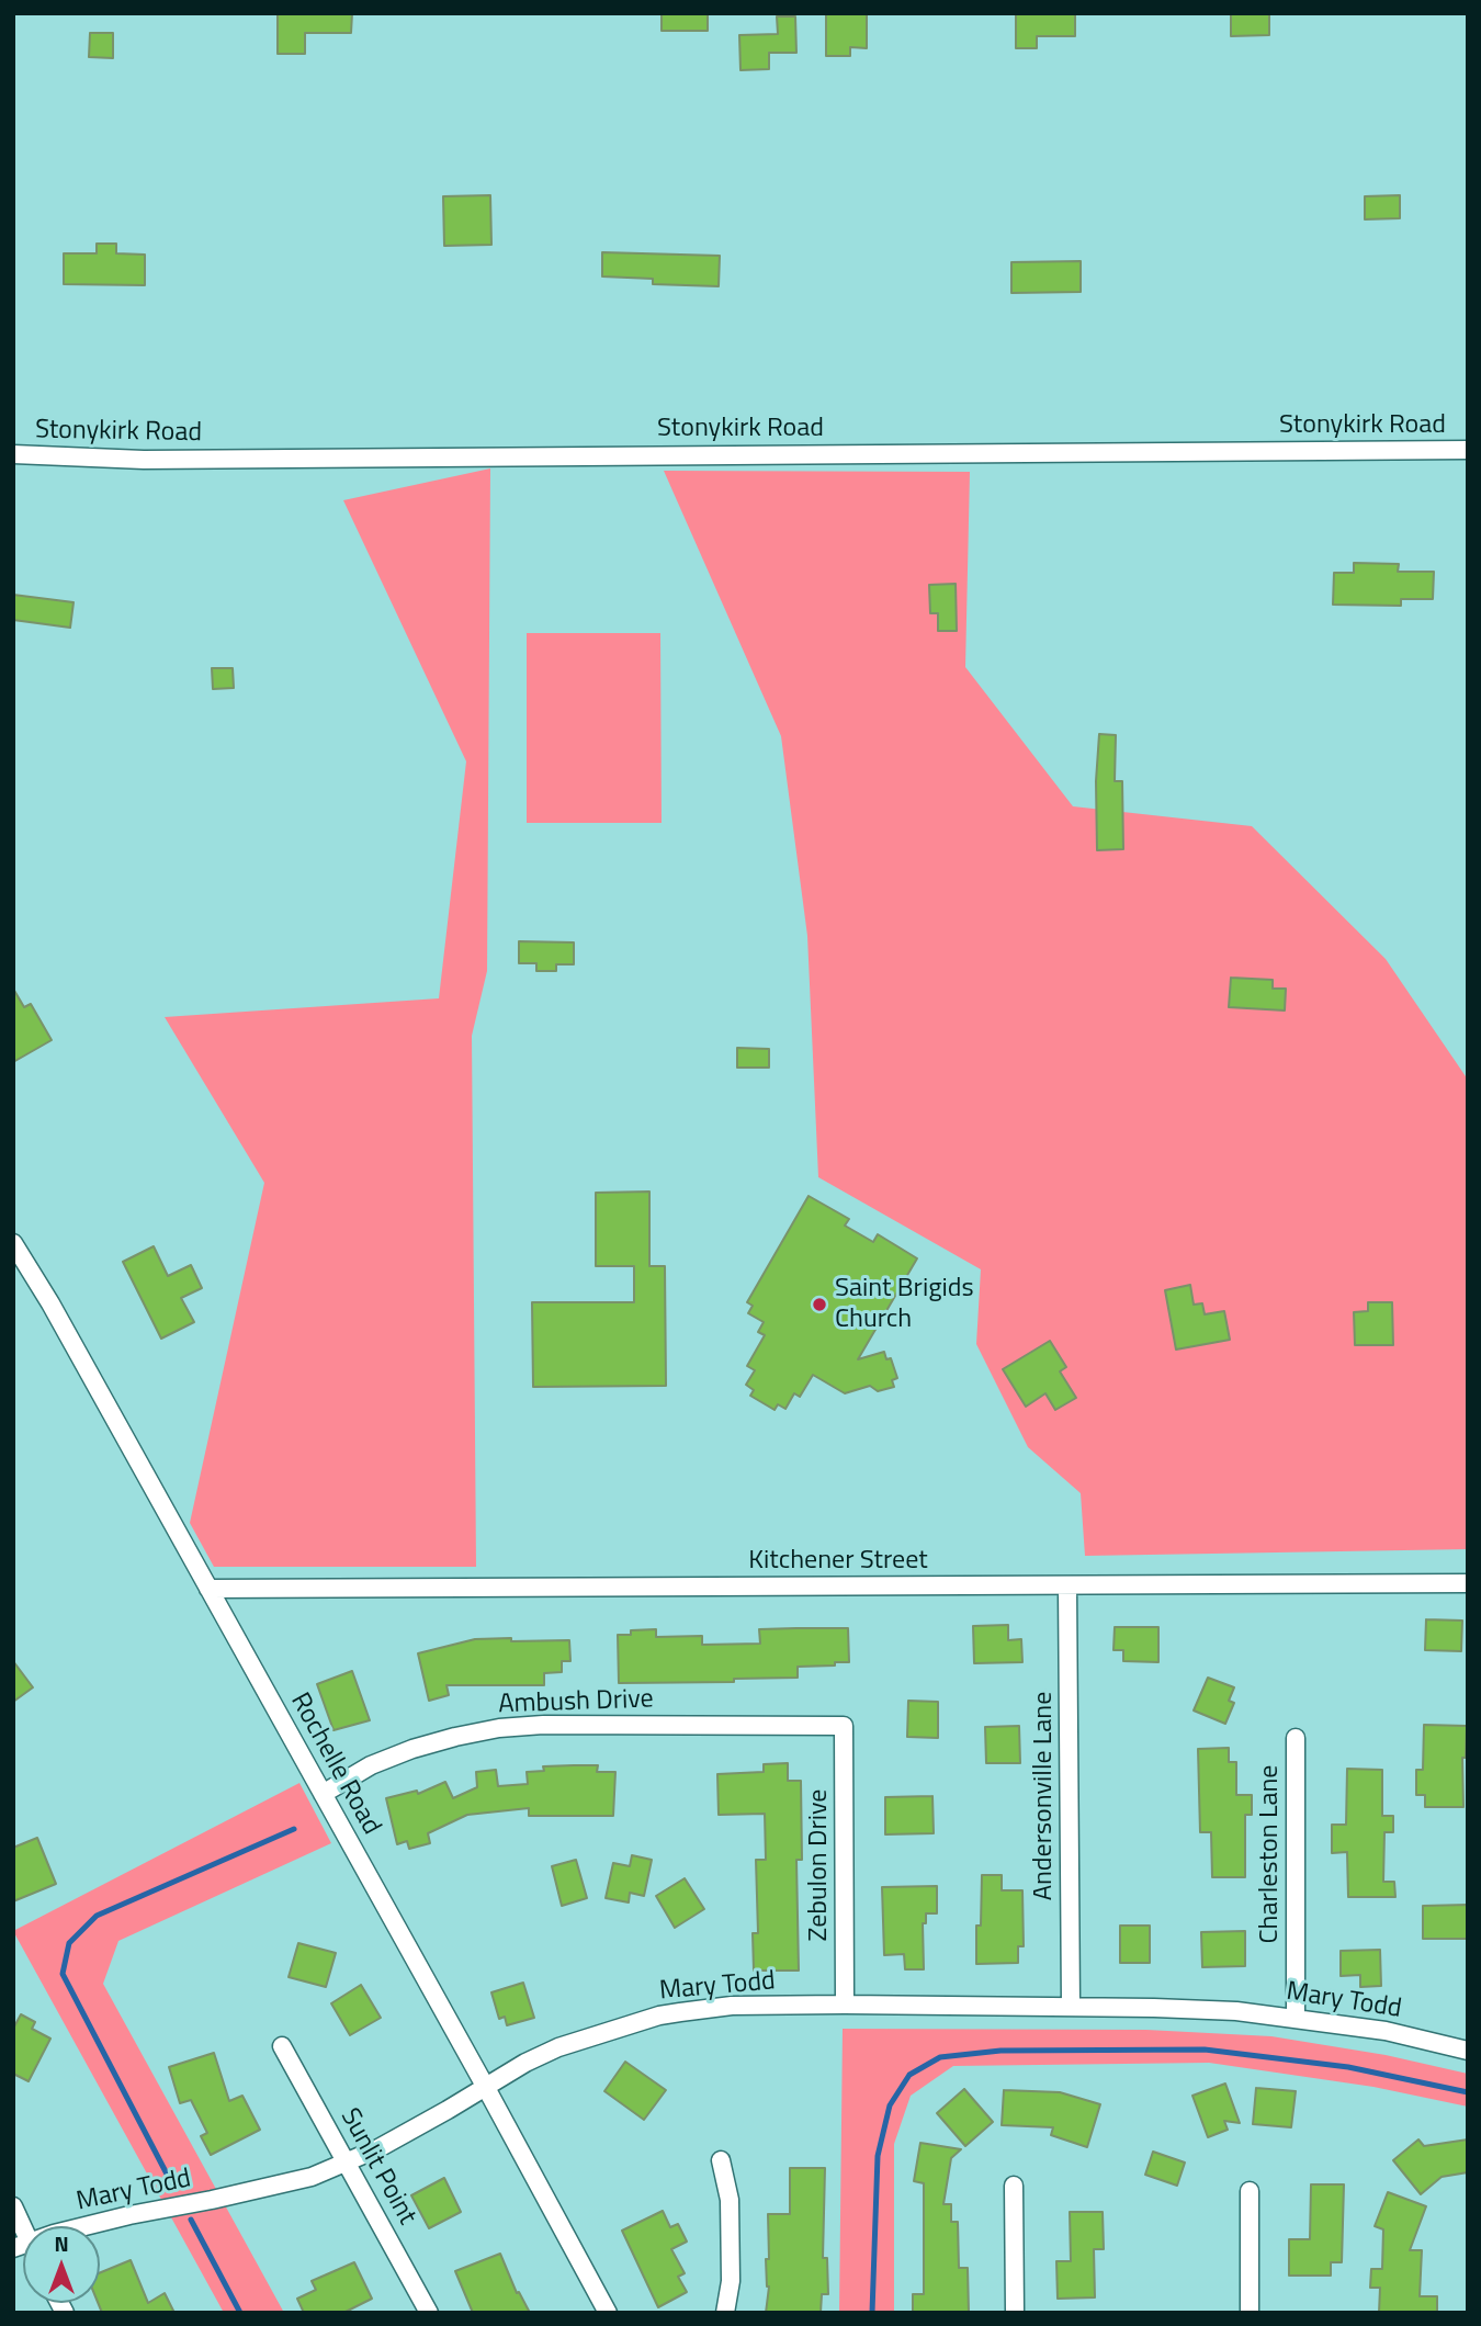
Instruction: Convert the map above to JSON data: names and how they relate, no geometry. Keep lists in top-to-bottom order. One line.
{"streets":{"street":["Stonykirk Road","Kitchener Street","Ambush Drive","Rochelle Road","Andersonville Lane","Charleston Lane","Zebulon Drive","Mary Todd","Sunlit Point"]},"crossings":[["Kitchener Street","Rochelle Road"],["Kitchener Street","Andersonville Lane"],["Ambush Drive","Rochelle Road"],["Ambush Drive","Zebulon Drive"],["Rochelle Road","Mary Todd"],["Andersonville Lane","Mary Todd"],["Charleston Lane","Mary Todd"],["Zebulon Drive","Mary Todd"],["Mary Todd","Sunlit Point"]],"places":["Saint Brigids Church"],"north":"top"}
